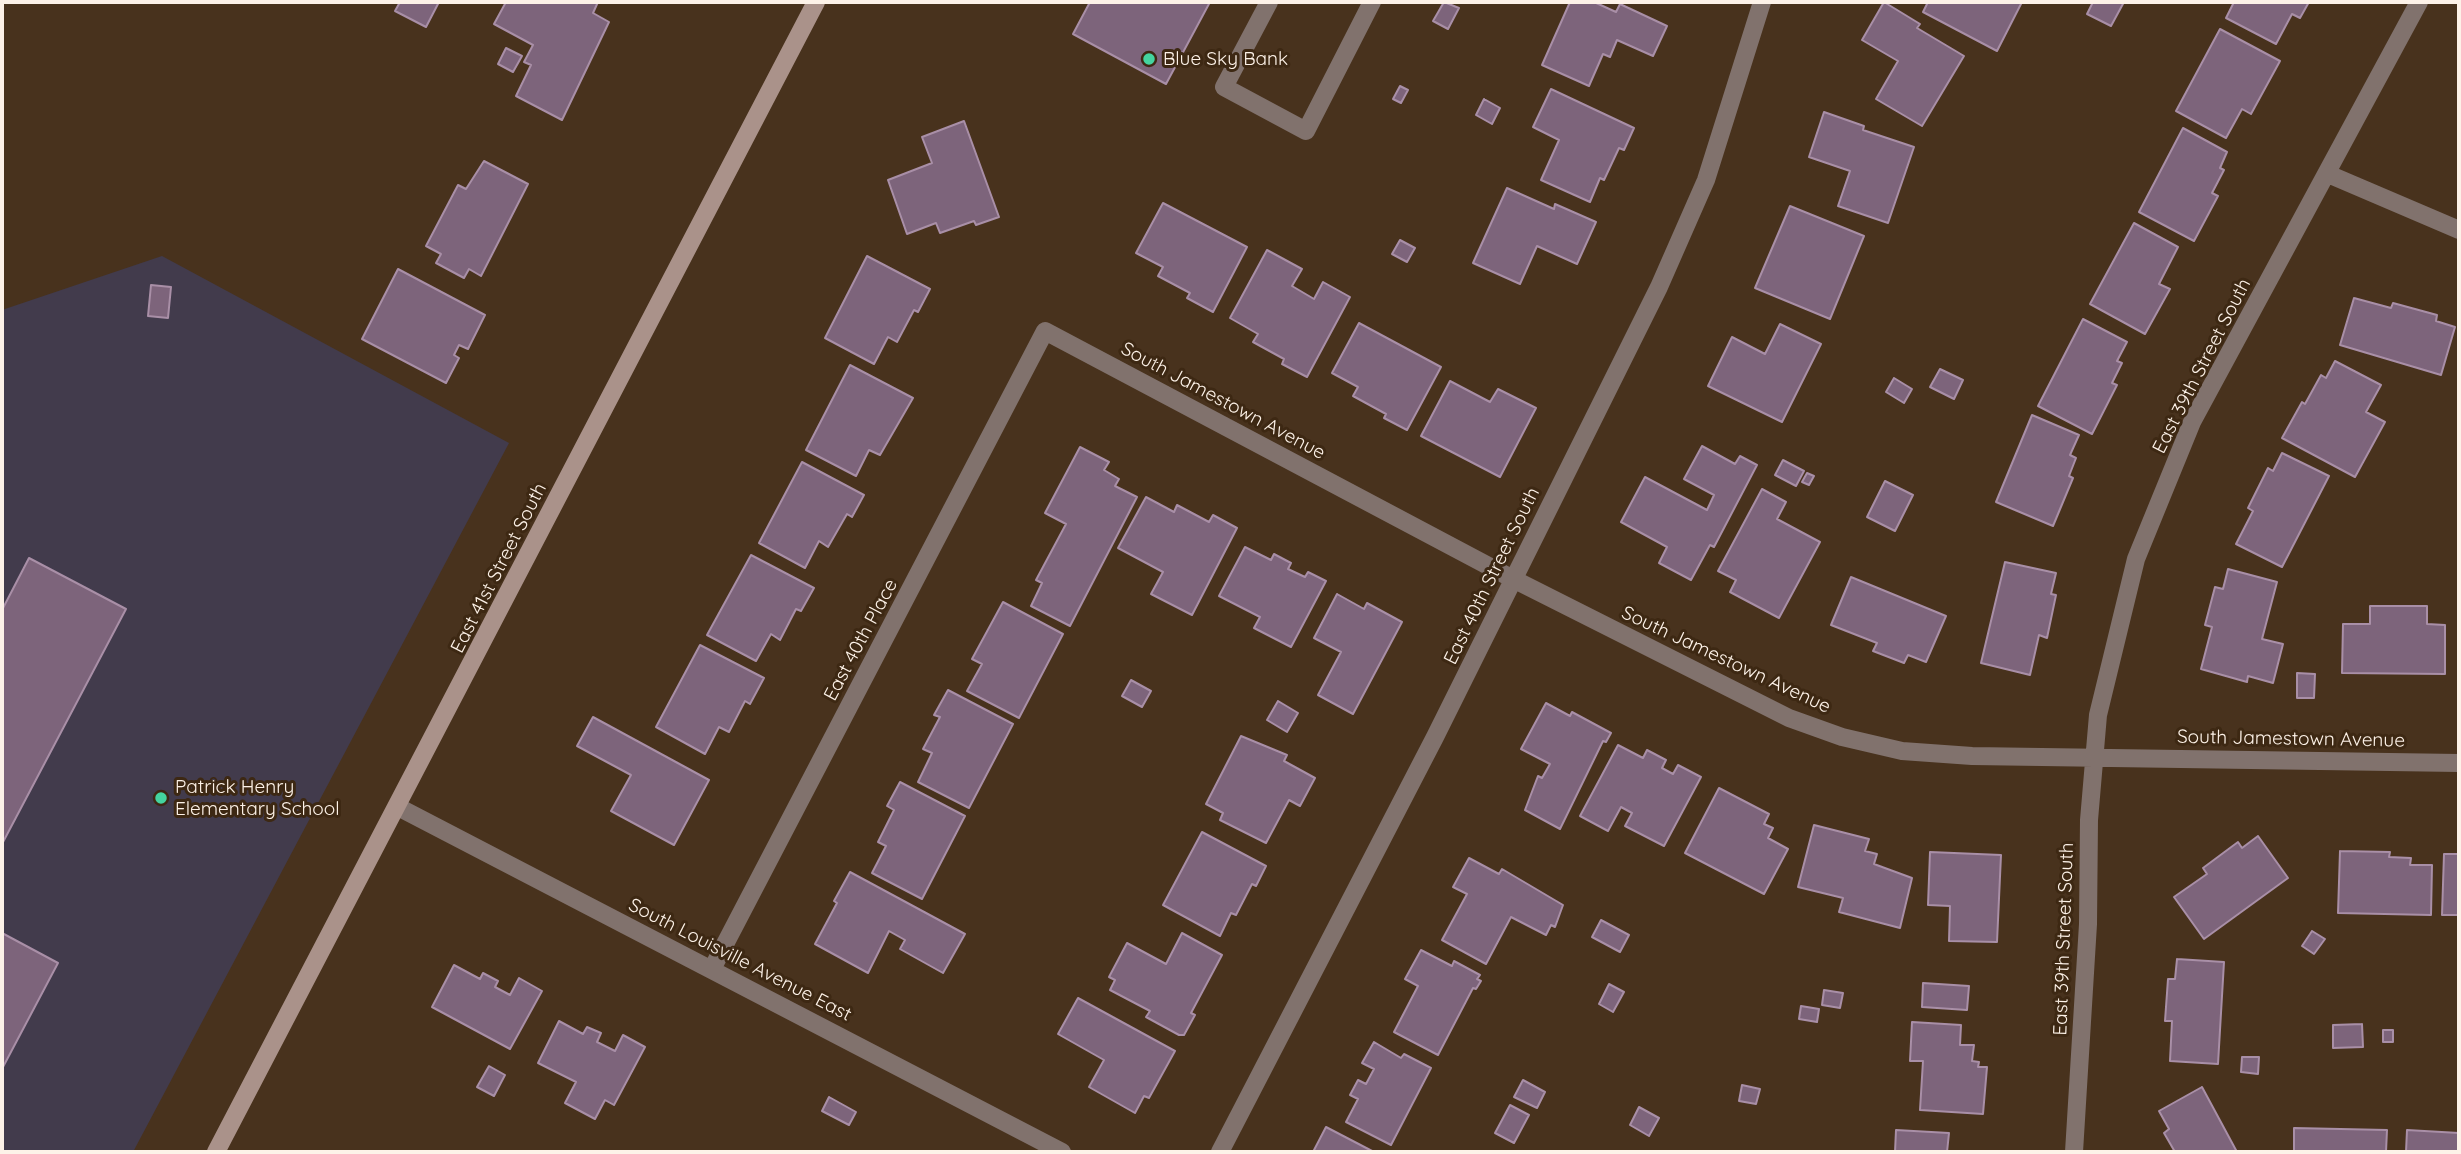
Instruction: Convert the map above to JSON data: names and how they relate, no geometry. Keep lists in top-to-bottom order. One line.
{"streets":{"main road":["East 41st Street South"],"street":["East 39th Street South","South Jamestown Avenue","East 40th Street South","East 40th Place","South Louisville Avenue East"]},"crossings":[["East 39th Street South","South Jamestown Avenue"],["South Jamestown Avenue","East 40th Street South"],["South Jamestown Avenue","East 40th Place"],["East 41st Street South","South Louisville Avenue East"],["East 40th Place","South Louisville Avenue East"]],"places":["Blue Sky Bank","Patrick Henry Elementary School"]}
